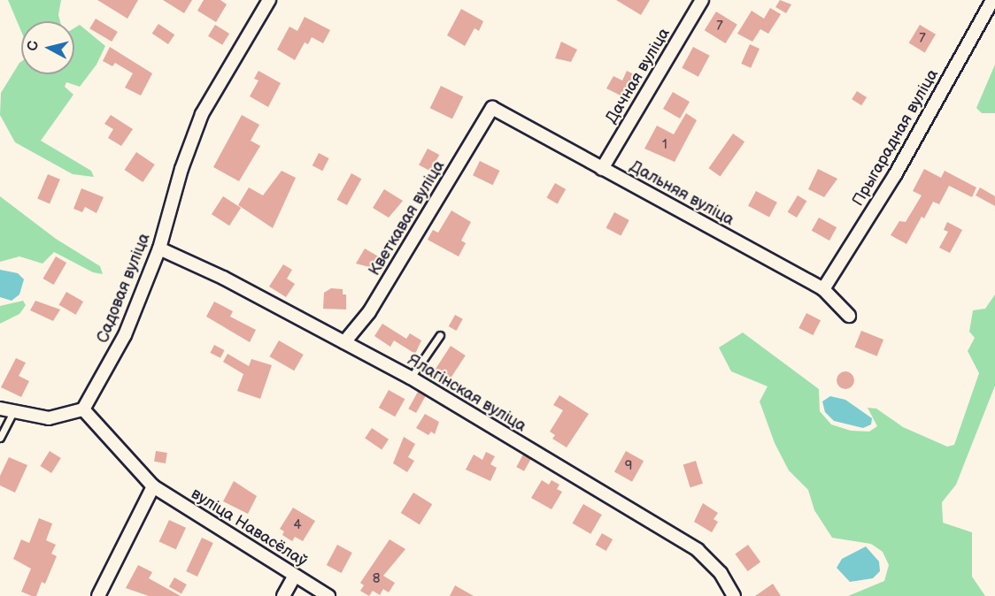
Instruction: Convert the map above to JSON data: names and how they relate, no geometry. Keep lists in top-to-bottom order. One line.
{"streets":{"street":["Дачная вуліца","Прыгарадная вуліца","Дальняя вуліца","Кветкавая вуліца","Садовая вуліца","Ялагінская вуліца","вуліца Навасёлаў"]},"crossings":[["Дачная вуліца","Дальняя вуліца"],["Прыгарадная вуліца","Дальняя вуліца"],["Дальняя вуліца","Кветкавая вуліца"],["Кветкавая вуліца","Ялагінская вуліца"],["Садовая вуліца","Ялагінская вуліца"]],"house_numbers":["7","7","1","9","4","8"],"north":"left"}
